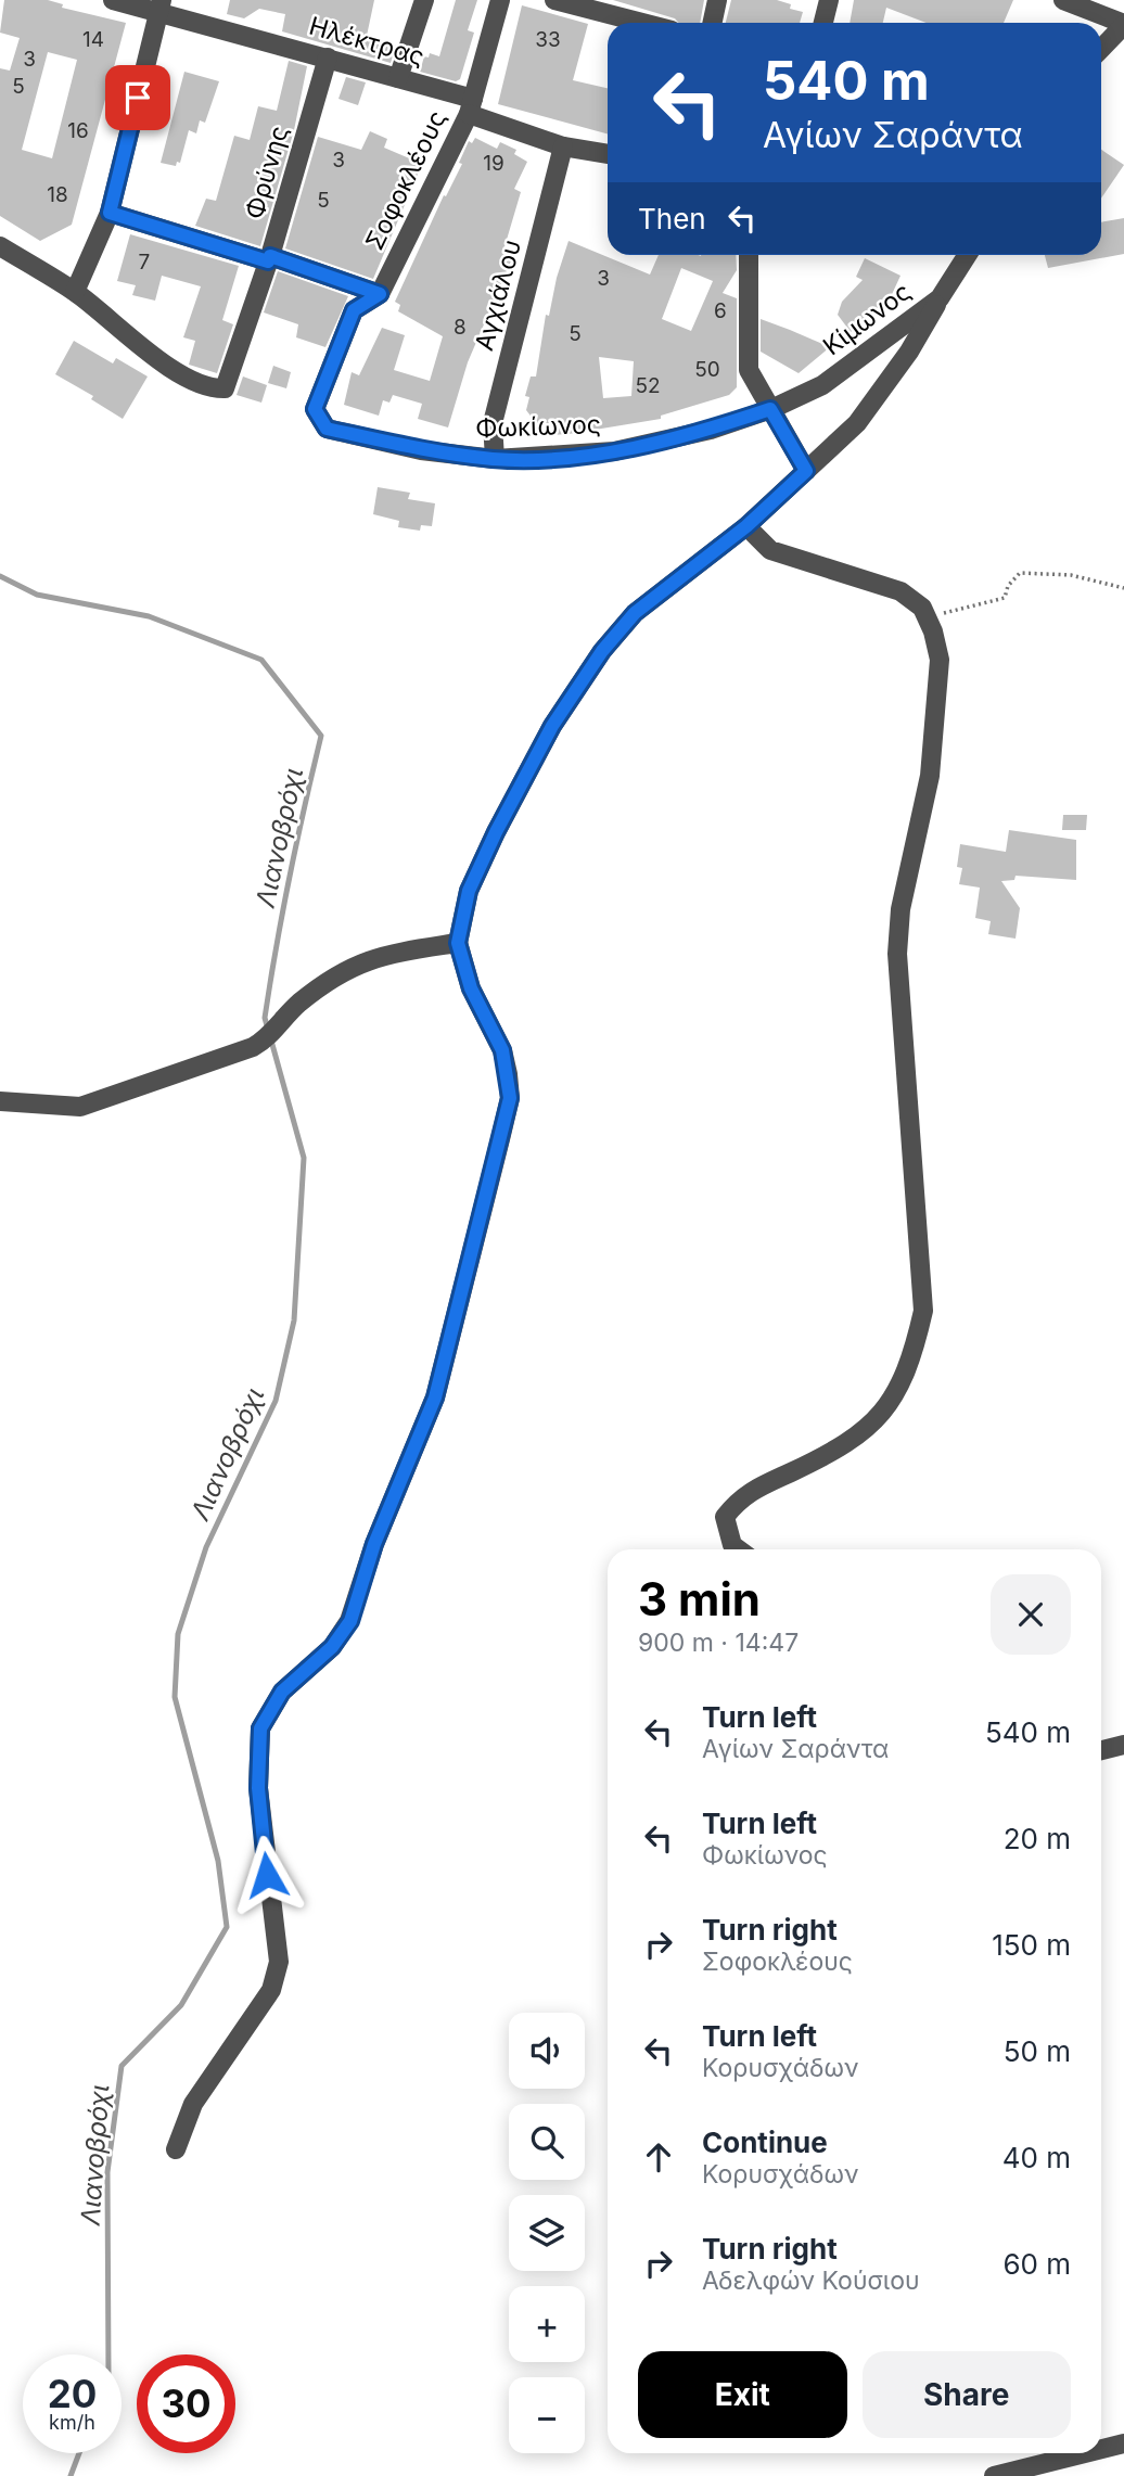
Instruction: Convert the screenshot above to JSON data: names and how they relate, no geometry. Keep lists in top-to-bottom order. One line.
{"streets":{"street":["Ηλέκτρας","Φρύνης","Σοφοκλέους","Αγχιάλου","Κίμωνος","Φωκίωνος"]},"crossings":[["Ηλέκτρας","Φρύνης"],["Ηλέκτρας","Σοφοκλέους"],["Ηλέκτρας","Αγχιάλου"],["Σοφοκλέους","Φωκίωνος"],["Αγχιάλου","Φωκίωνος"],["Κίμωνος","Φωκίωνος"]],"water":["Λιανοβρόχι"],"house_numbers":["14","33","3","5","16","3","19","18","5","7","3","6","8","5","50","52"],"page":{"turn":["540 m","Αγίων Σαράντα"],"then":"Then","heading":["3 min","900 m · 14:47"],"list":[{"name":"Turn left","note":"Αγίων Σαράντα","value":"540 m"},{"name":"Turn left","note":"Φωκίωνος","value":"20 m"},{"name":"Turn right","note":"Σοφοκλέους","value":"150 m"},{"name":"Turn left","note":"Κορυσχάδων","value":"50 m"},{"name":"Continue","note":"Κορυσχάδων","value":"40 m"},{"name":"Turn right","note":"Αδελφών Κούσιου","value":"60 m"}],"map_buttons":["+","−"],"buttons":["Exit","Share"],"speed":"20 km/h","limit":"30"}}
